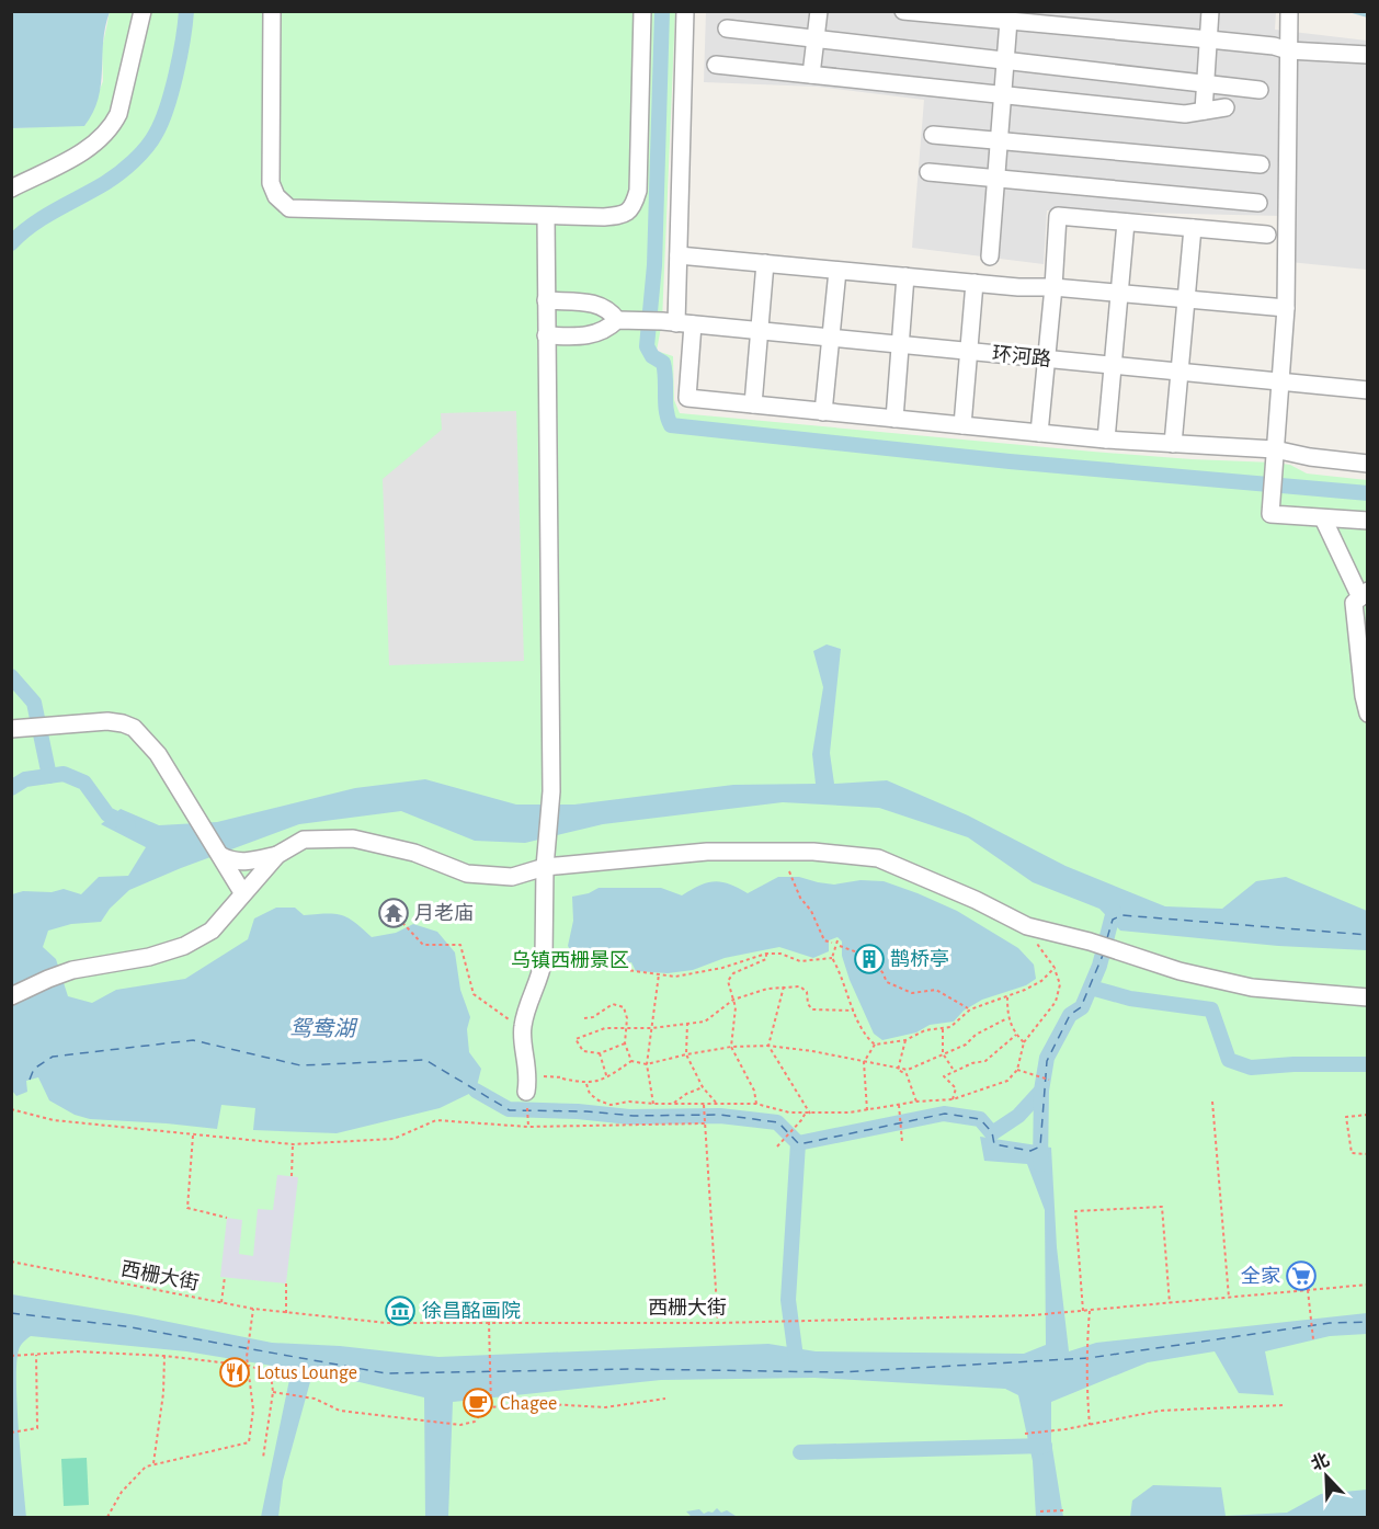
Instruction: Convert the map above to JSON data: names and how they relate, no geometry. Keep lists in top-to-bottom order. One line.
{"streets":{"street":["环河路"],"path":["西栅大街"]},"water":["鸳鸯湖"],"parks":["乌镇西栅景区"],"places":{"temple":["月老庙"],"building":["鹊桥亭"],"supermarket":["全家"],"museum":["徐昌酩画院"],"restaurant":["Lotus Lounge"],"cafe":["Chagee"]},"north":"top left"}
